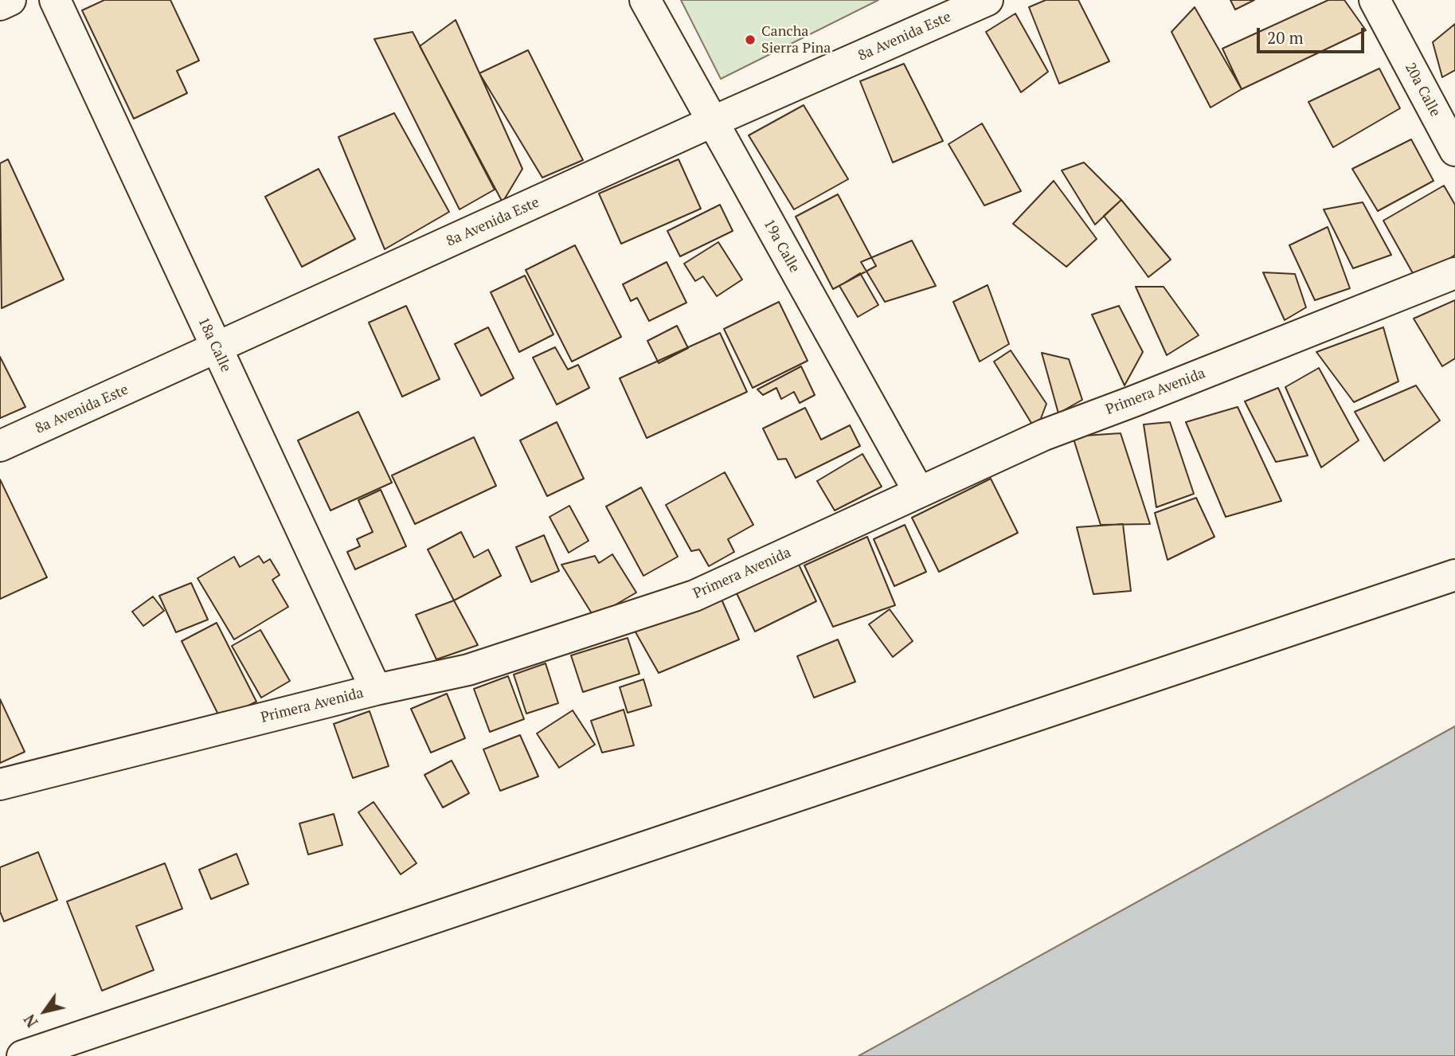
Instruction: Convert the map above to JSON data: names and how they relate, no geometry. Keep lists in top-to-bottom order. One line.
{"streets":{"street":["8a Avenida Este","20a Calle","19a Calle","18a Calle","Primera Avenida"]},"crossings":[["8a Avenida Este","19a Calle"],["8a Avenida Este","18a Calle"],["19a Calle","Primera Avenida"],["18a Calle","Primera Avenida"]],"places":["Cancha Sierra Pina"],"scale_bar":"20 m","north":"bottom left"}
